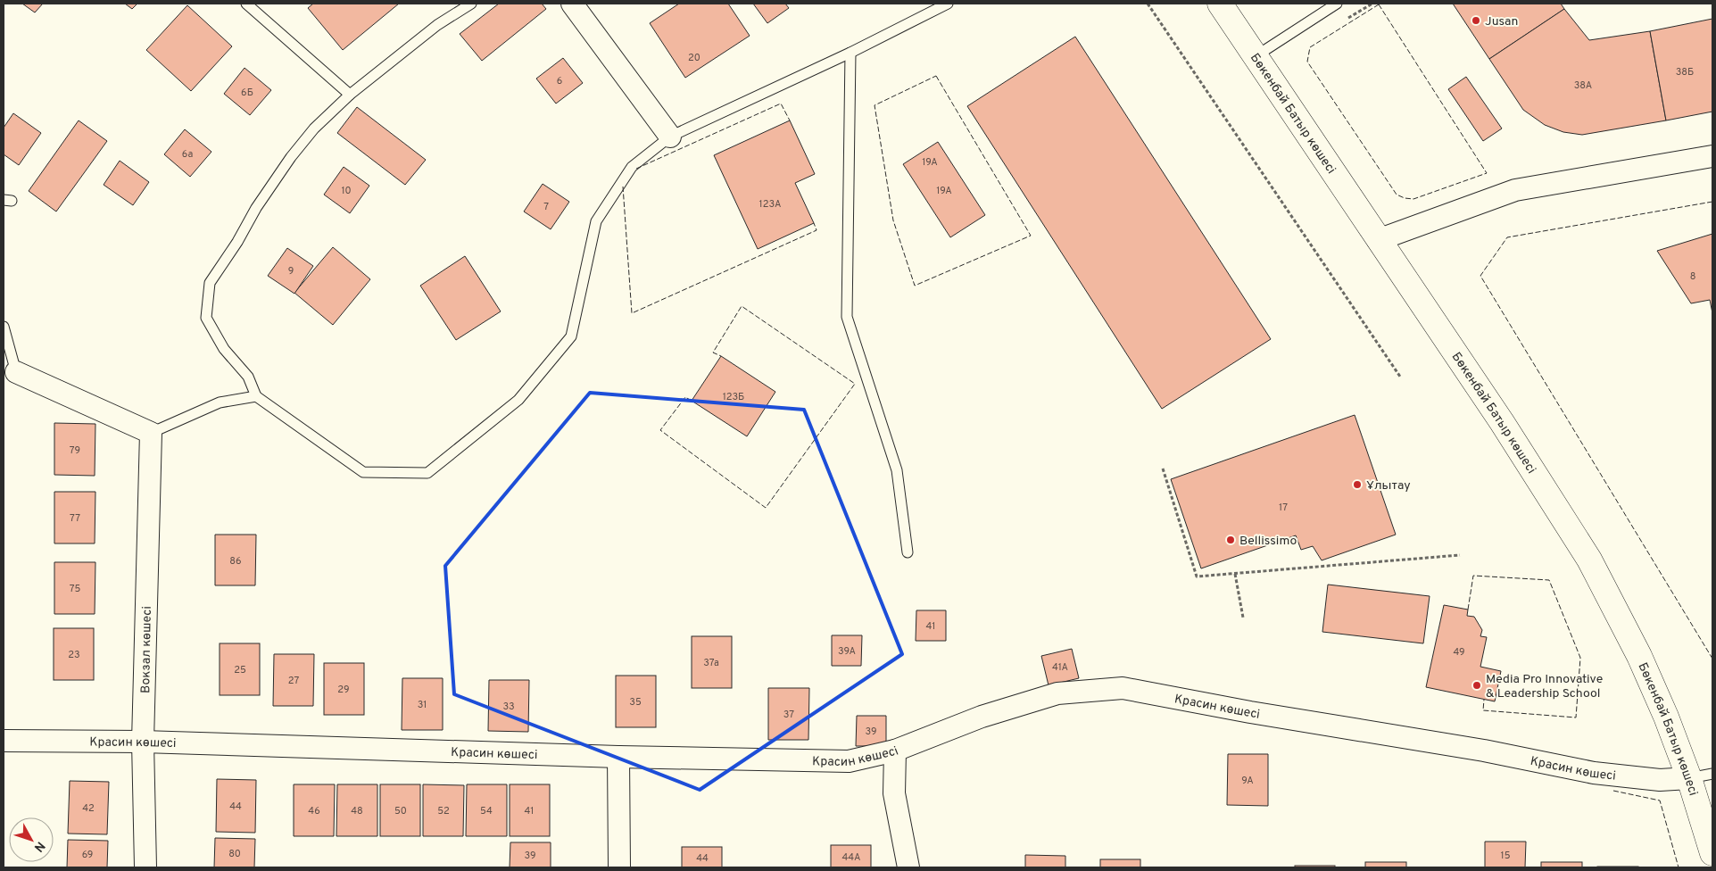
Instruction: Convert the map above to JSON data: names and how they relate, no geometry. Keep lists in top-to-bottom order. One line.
{"streets":{"main road":["Бөкенбай Батыр көшесі"],"street":["Вокзал көшесі","Красин көшесі"]},"crossings":[["Бөкенбай Батыр көшесі","Красин көшесі"],["Вокзал көшесі","Красин көшесі"]],"places":["Jusan","Ұлытау","Bellissimo","Media Pro Innovative & Leadership School"],"house_numbers":["20","38Б","6","38А","6Б","6а","19А","10","19А","123А","7","9","8","123Б","79","17","77","86","75","41","39А","49","23","37а","41А","25","27","29","35","31","33","37","39","9А","44","42","46","48","50","52","54","41","80","69","39","15","44А","44"],"north":"bottom right"}
